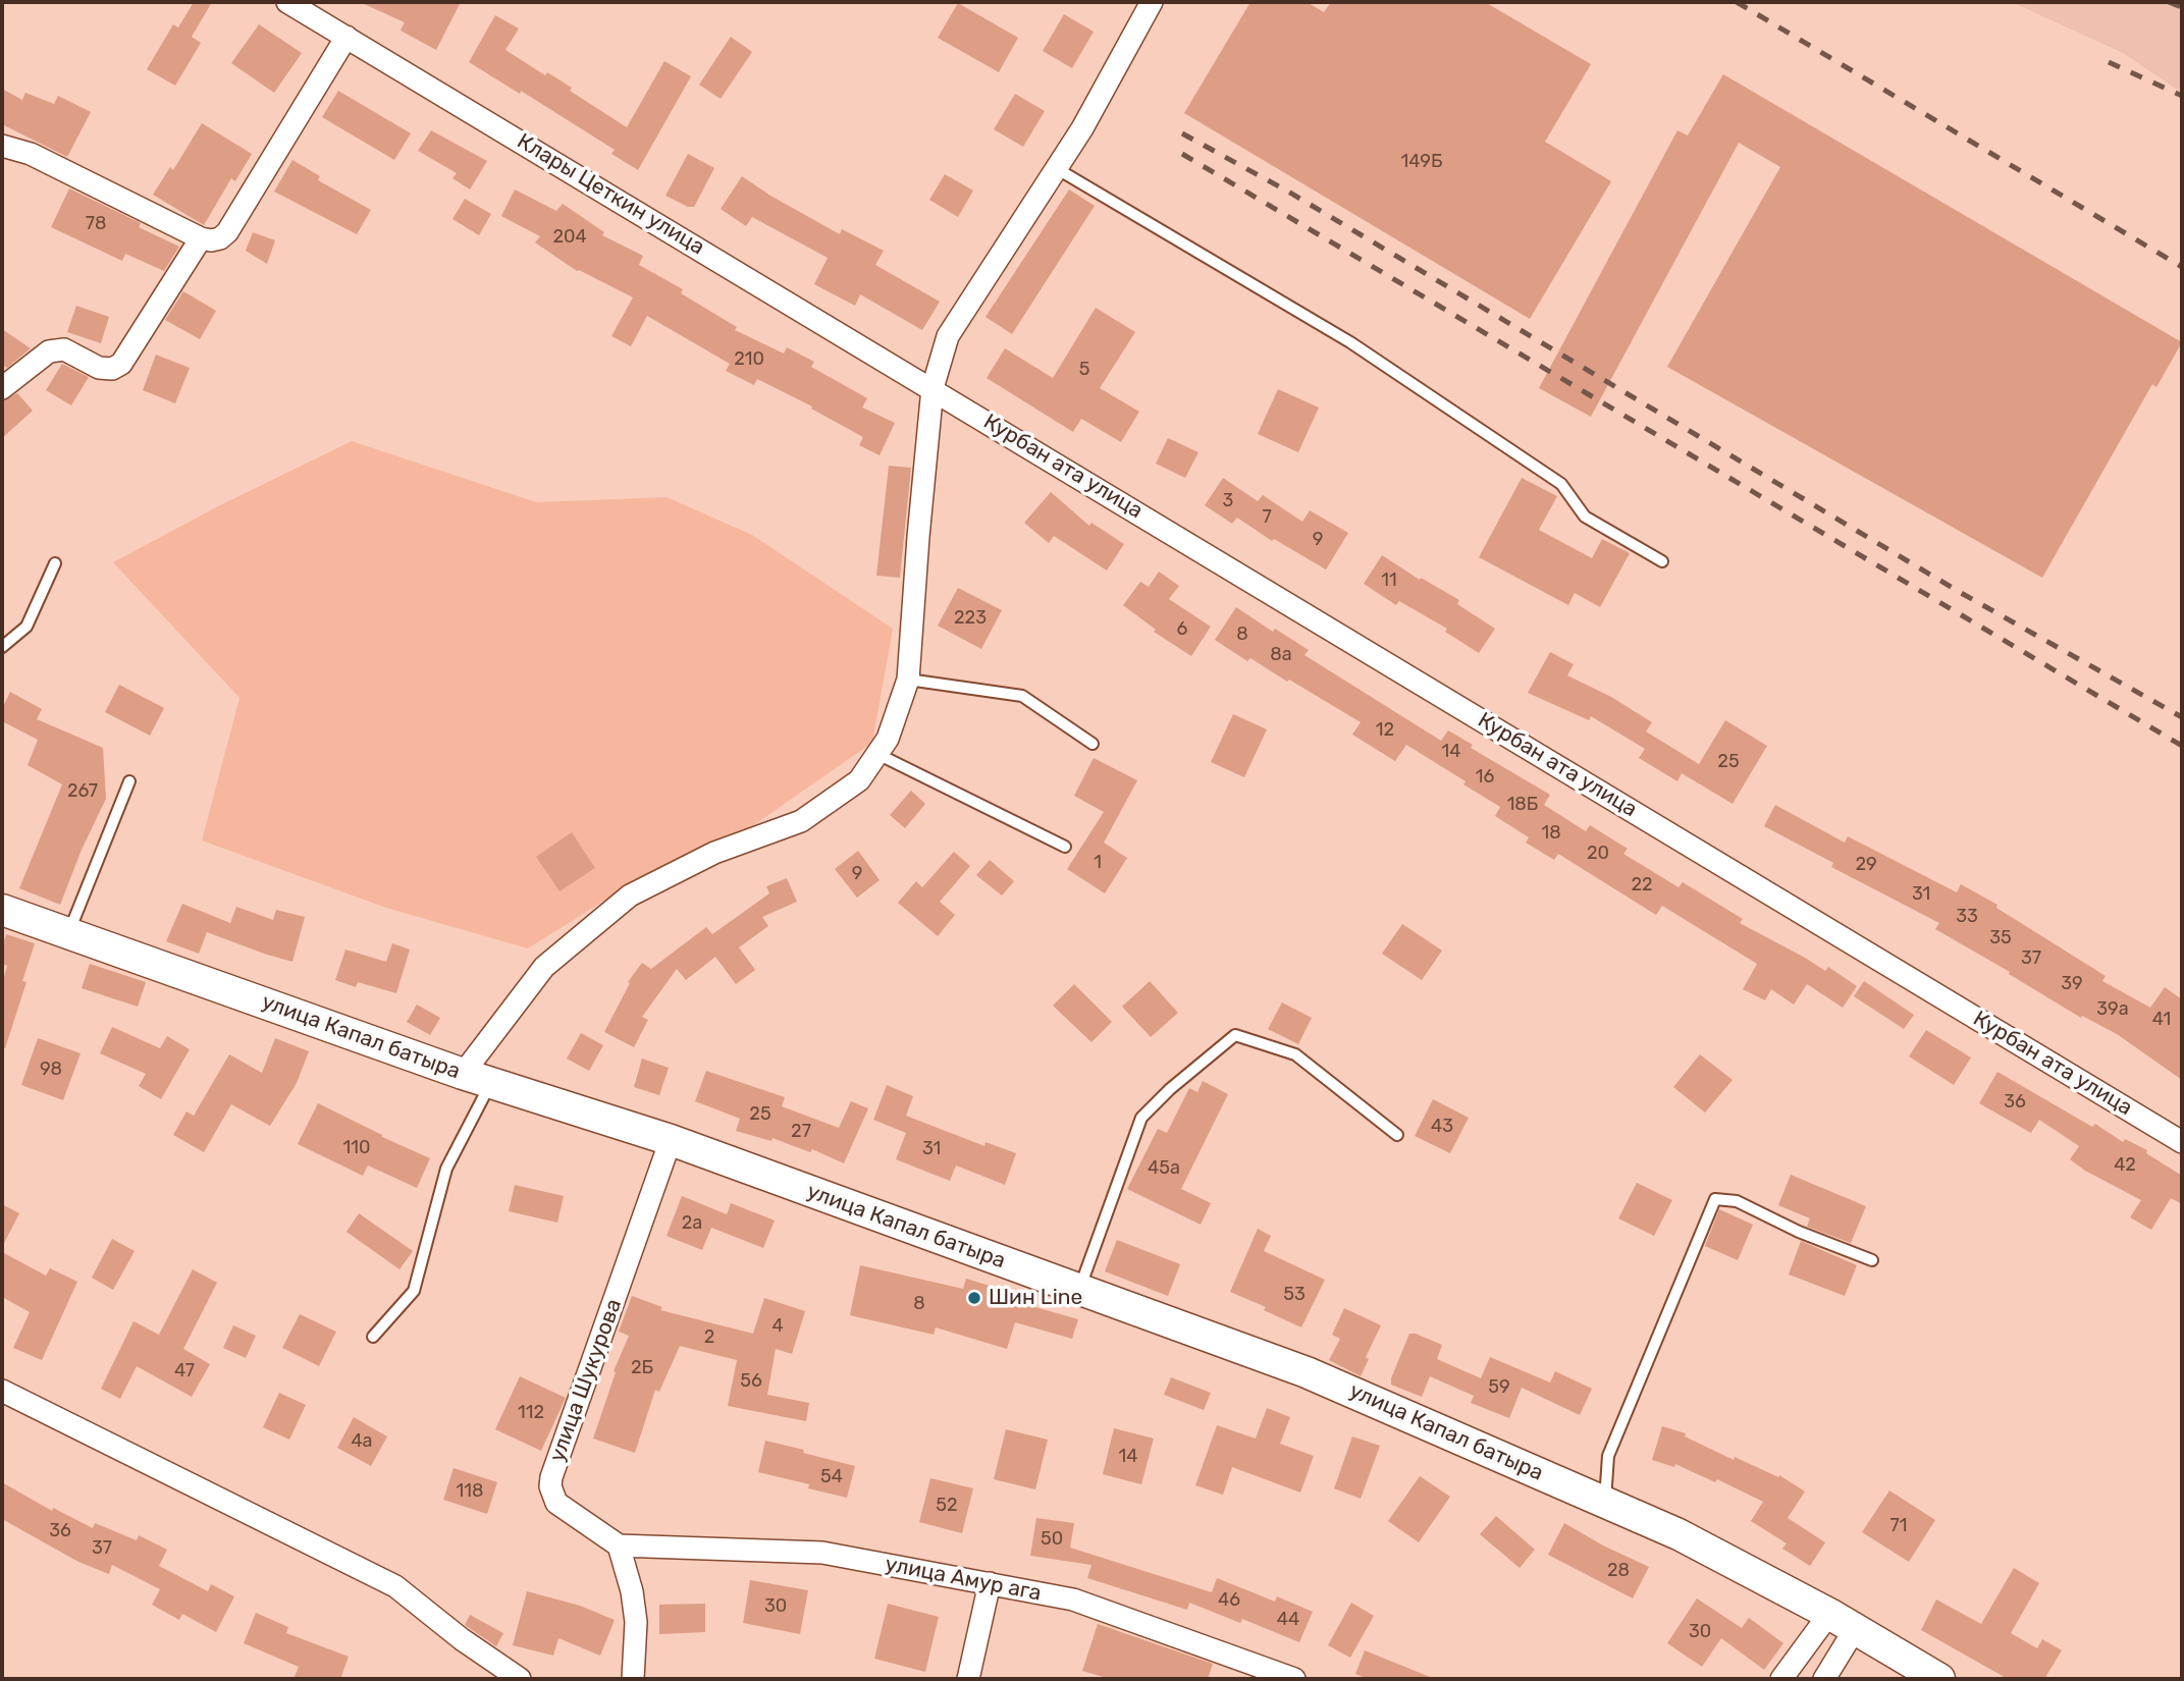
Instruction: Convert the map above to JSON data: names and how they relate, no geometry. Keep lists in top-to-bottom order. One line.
{"streets":{"main road":["улица Капал батыра"],"street":["Клары Цеткин улица","Курбан ата улица","улица Шукурова","улица Амур ага"]},"crossings":[["Клары Цеткин улица","Курбан ата улица"],["улица Капал батыра","улица Шукурова"],["улица Шукурова","улица Амур ага"]],"places":["Шин Line"],"house_numbers":["149Б","78","204","210","5","3","7","9","11","223","6","8","8а","12","14","25","16","267","18Б","18","20","1","29","9","22","31","33","35","37","39","39а","41","98","36","25","43","27","110","31","42","45а","2а","53","8","4","2","2Б","47","56","59","112","4а","14","54","118","52","71","36","50","37","28","46","30","44","30"]}
